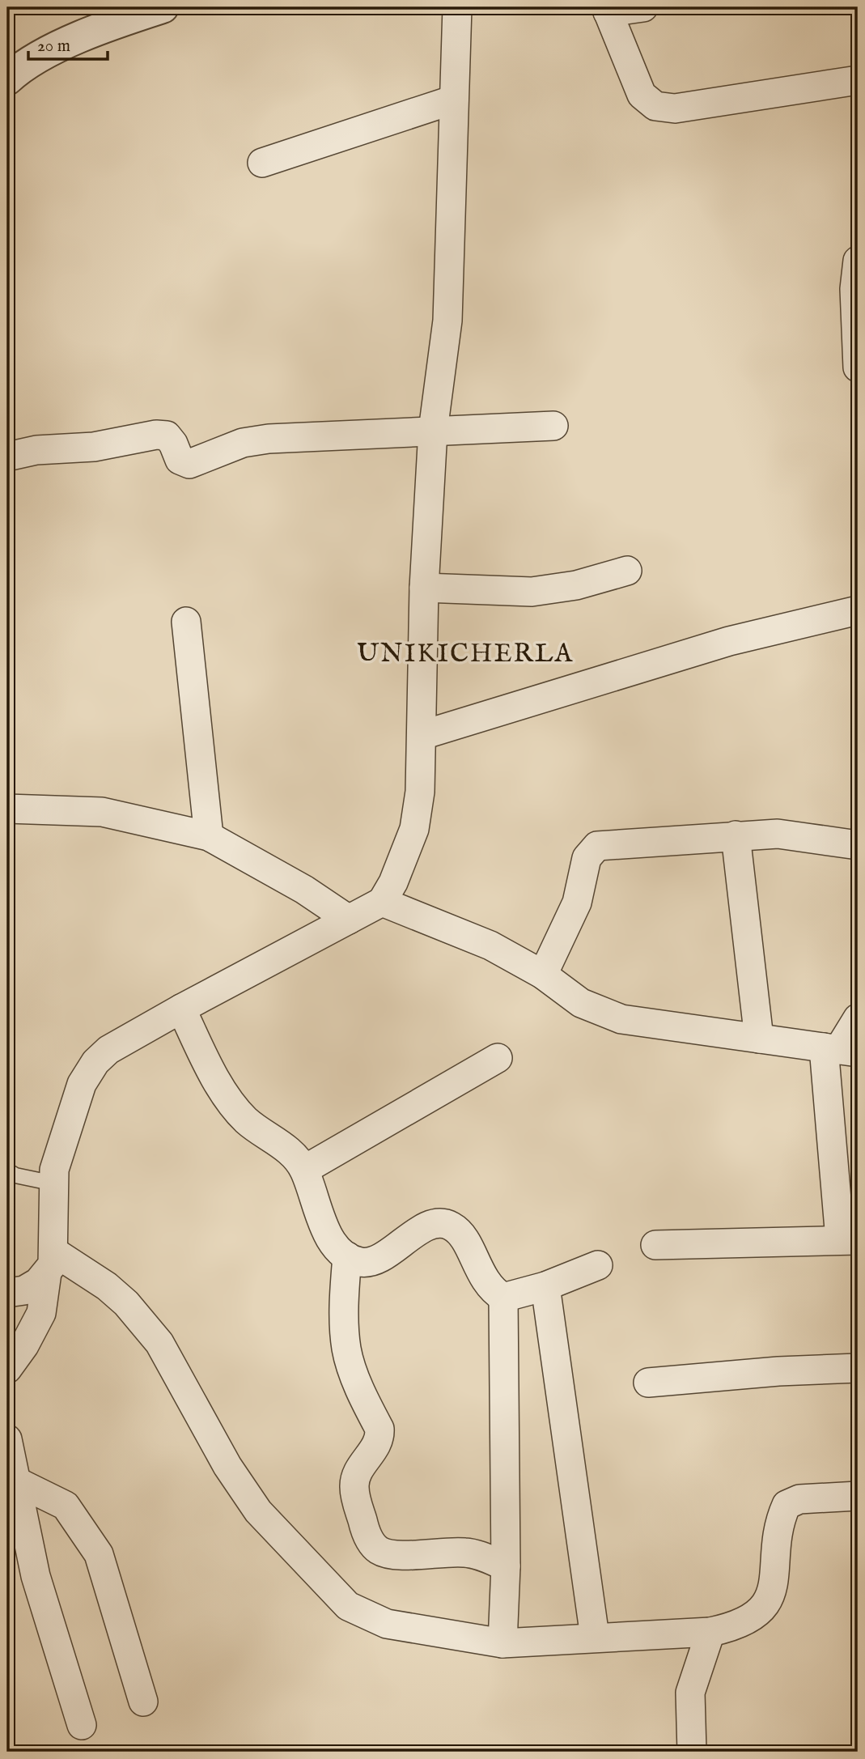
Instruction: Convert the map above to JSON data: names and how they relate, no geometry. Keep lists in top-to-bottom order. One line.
{"districts":["UNIKICHERLA"],"scale_bar":"20 m"}
